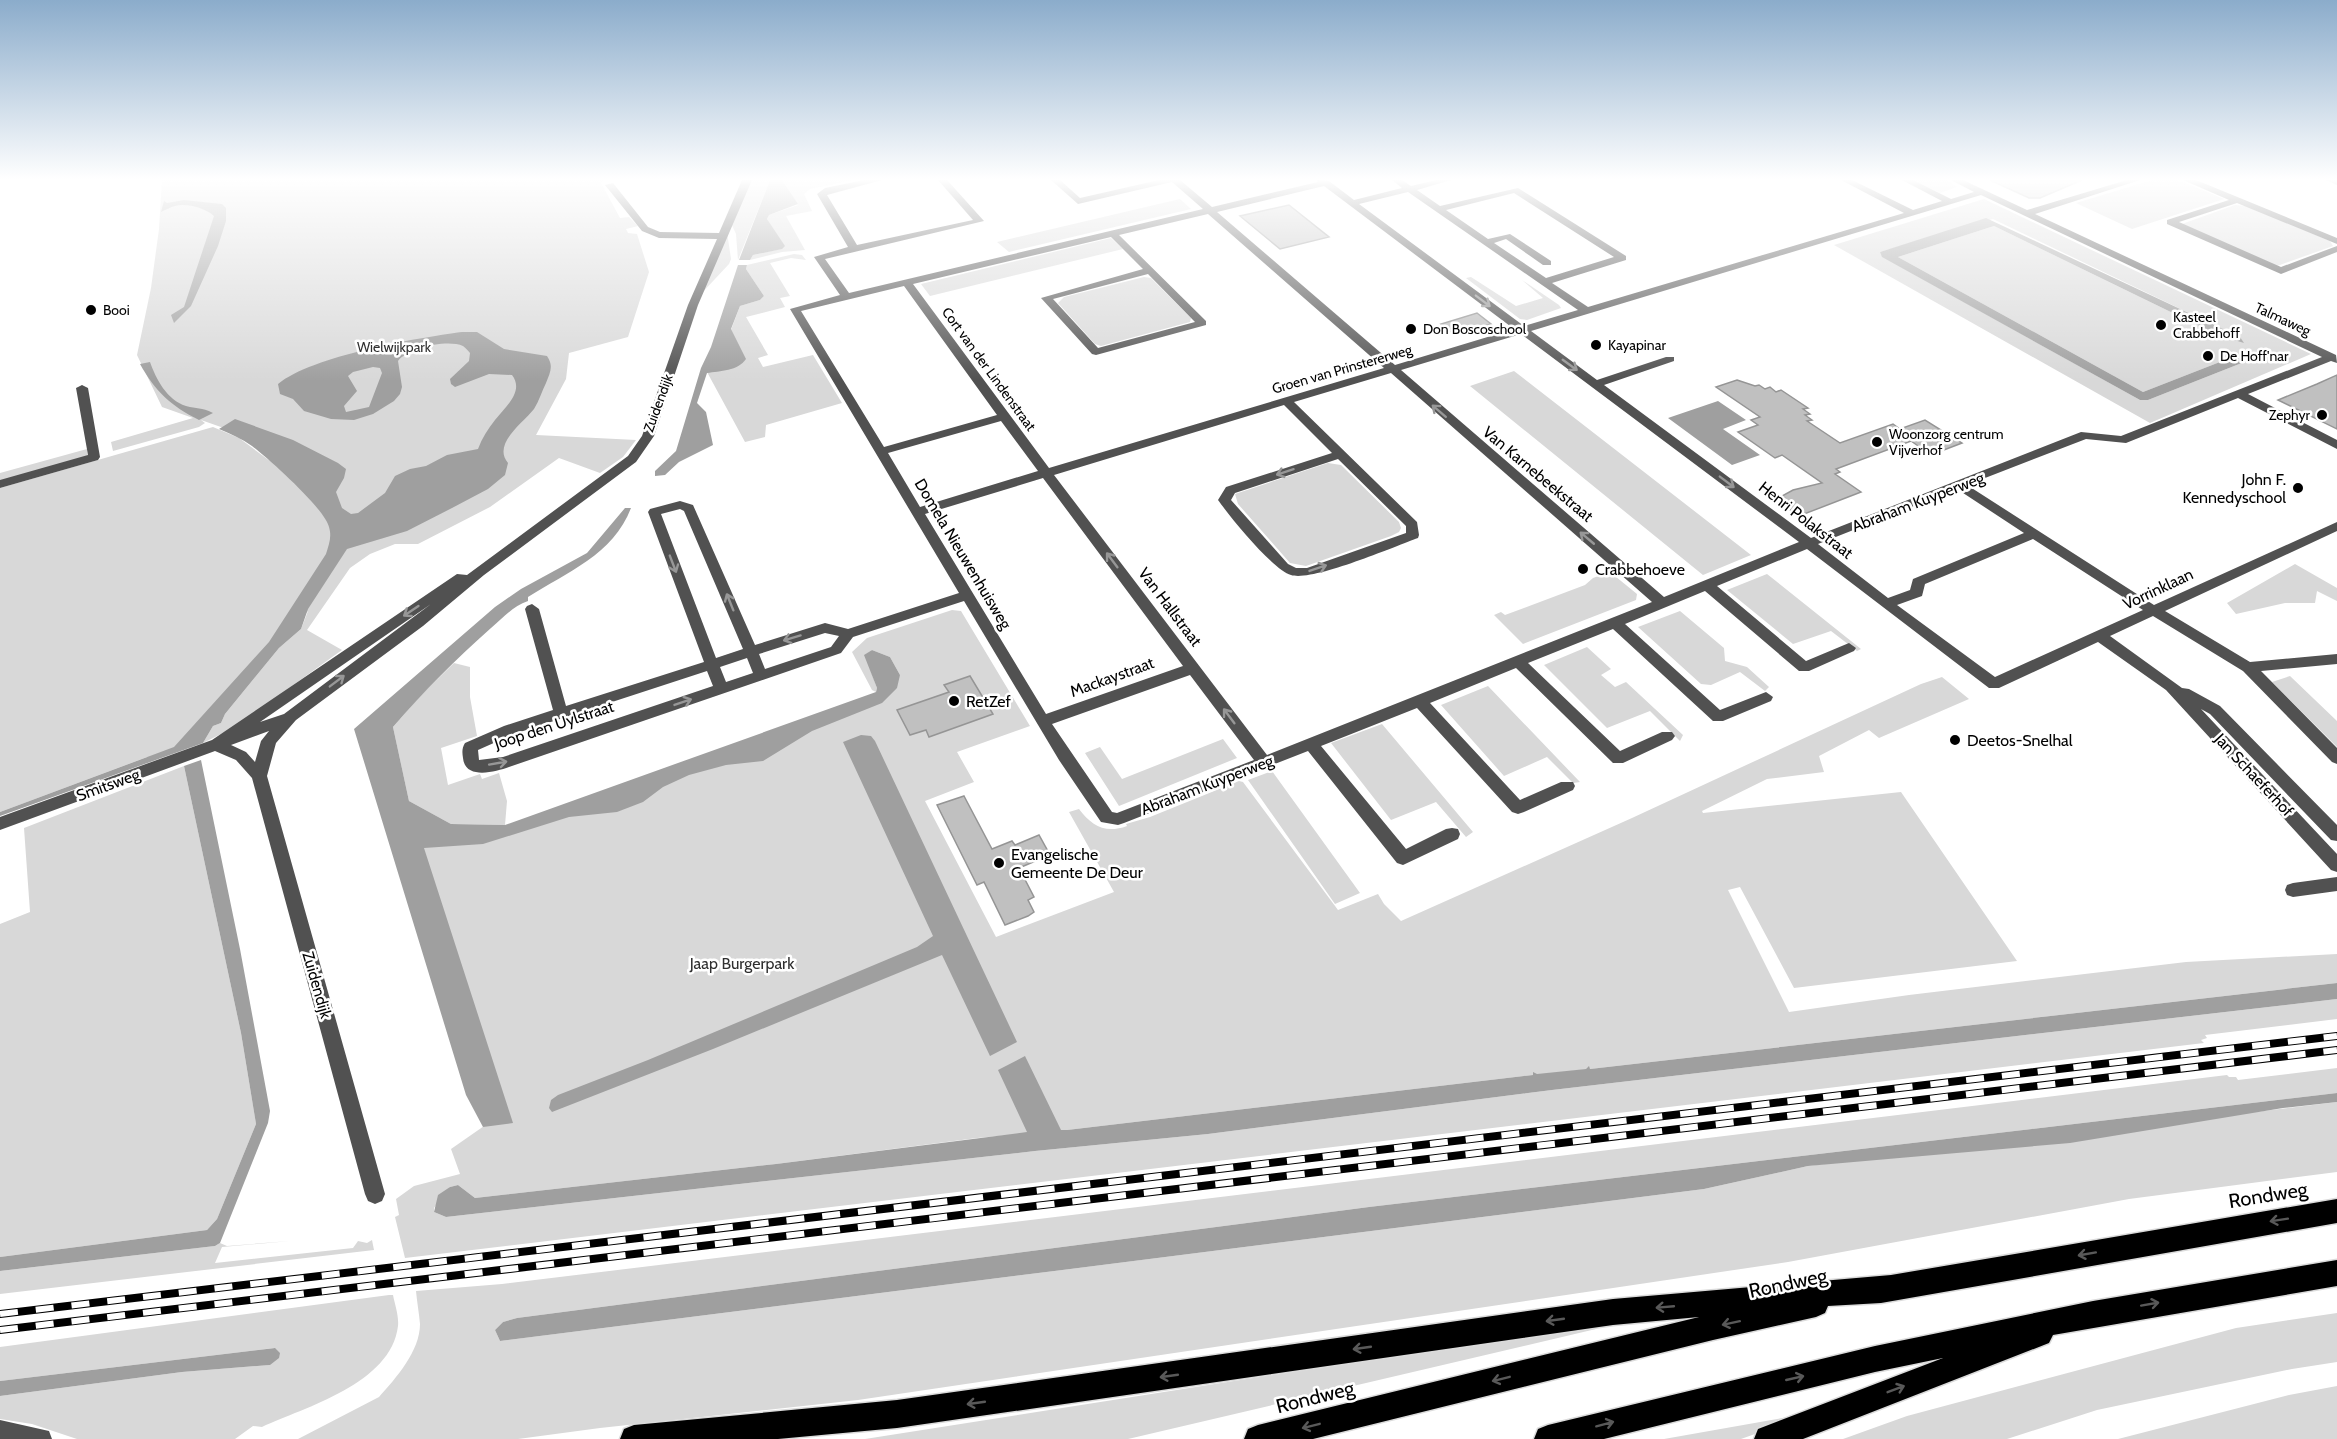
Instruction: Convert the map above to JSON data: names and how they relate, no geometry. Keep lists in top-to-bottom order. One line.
{"streets":{"highway":["Rondweg"],"street":["Talmaweg","Cort van der Lindenstraat","Groen van Prinstererweg","Zuidendijk","Van Karnebeekstraat","Abraham Kuyperweg","Henri Polakstraat","Domela Nieuwenhuisweg","Vorrinklaan","Van Hallstraat","Mackaystraat","Joop den Uylstraat","Jan Schaeferhof","Smitsweg"]},"crossings":[["Talmaweg","Abraham Kuyperweg"],["Cort van der Lindenstraat","Groen van Prinstererweg"],["Cort van der Lindenstraat","Van Hallstraat"],["Groen van Prinstererweg","Van Karnebeekstraat"],["Groen van Prinstererweg","Henri Polakstraat"],["Groen van Prinstererweg","Domela Nieuwenhuisweg"],["Groen van Prinstererweg","Van Hallstraat"],["Zuidendijk","Smitsweg"],["Van Karnebeekstraat","Abraham Kuyperweg"],["Abraham Kuyperweg","Henri Polakstraat"],["Abraham Kuyperweg","Domela Nieuwenhuisweg"],["Abraham Kuyperweg","Van Hallstraat"],["Henri Polakstraat","Vorrinklaan"],["Domela Nieuwenhuisweg","Mackaystraat"],["Domela Nieuwenhuisweg","Joop den Uylstraat"],["Vorrinklaan","Jan Schaeferhof"],["Van Hallstraat","Mackaystraat"]],"one_way":["Van Karnebeekstraat","Henri Polakstraat","Van Hallstraat"],"parks":["Wielwijkpark","Jaap Burgerpark"],"places":["Booi","Kasteel Crabbehoff","Don Boscoschool","Kayapinar","De Hoff'nar","Zephyr","Woonzorg centrum Vijverhof","John F. Kennedyschool","Crabbehoeve","RetZef","Deetos-Snelhal","Evangelische Gemeente De Deur"]}
